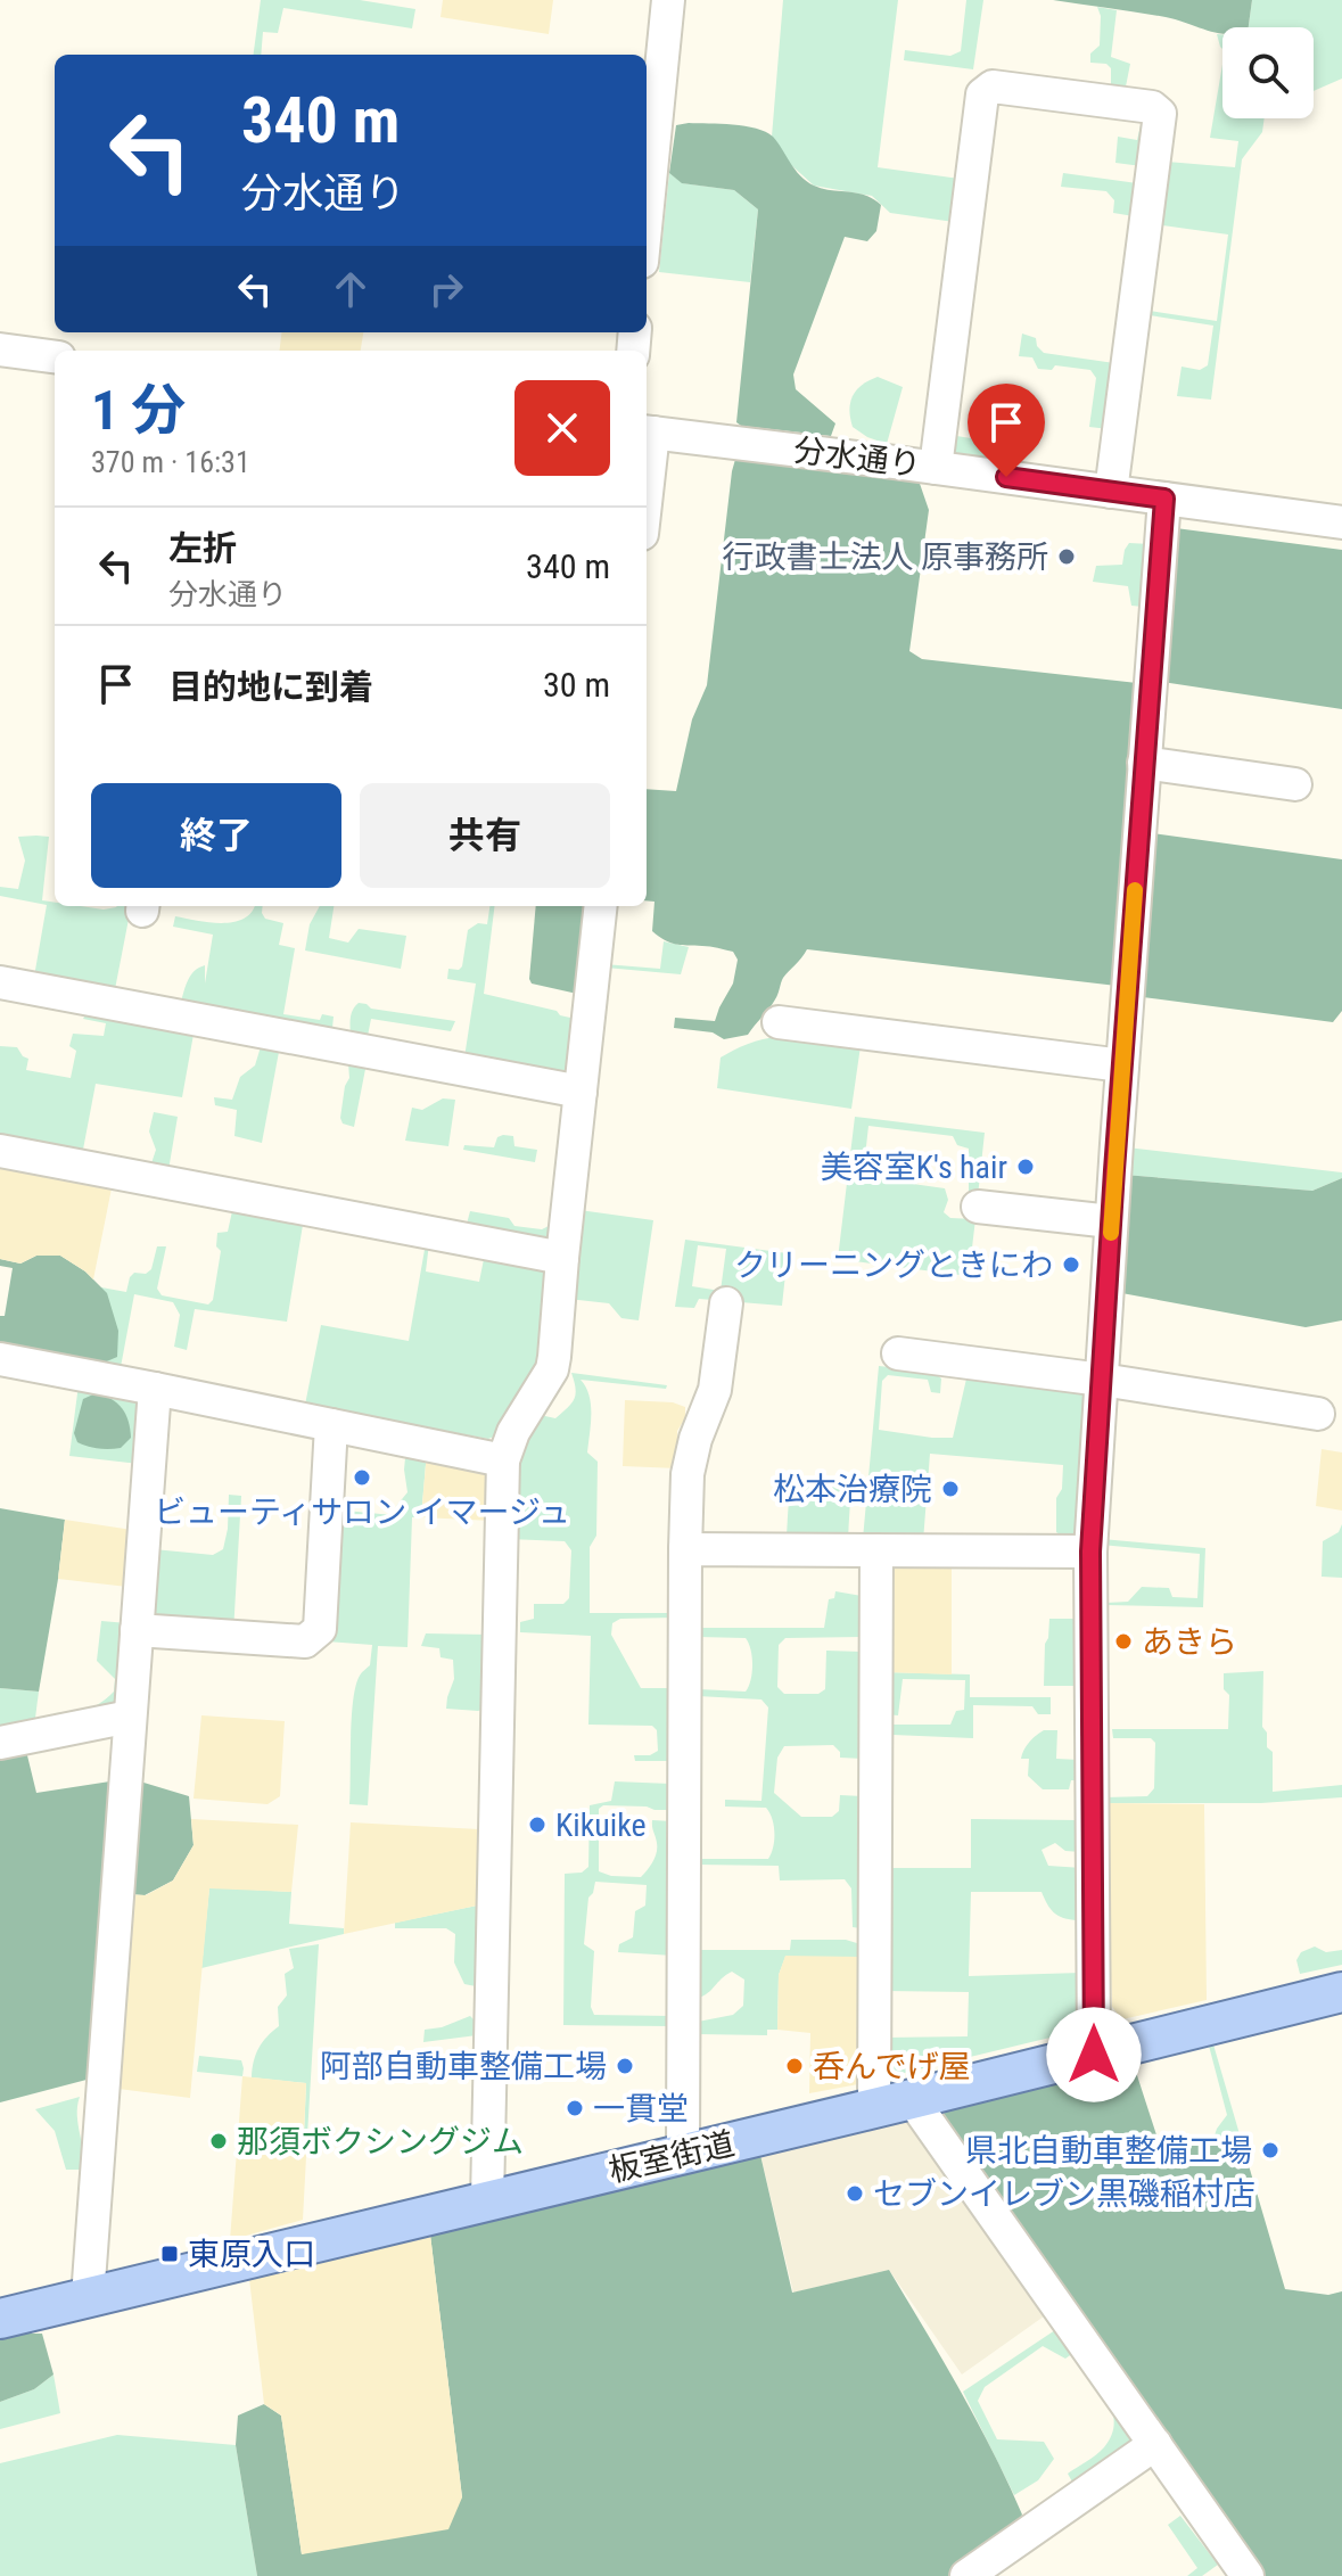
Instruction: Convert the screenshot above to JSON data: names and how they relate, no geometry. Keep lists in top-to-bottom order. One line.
{"streets":{"main road":["板室街道"],"street":["分水通り"]},"places":{"other":["行政書士法人 原事務所","美容室K's hair","クリーニングときにわ","ビューティサロン イマージュ","松本治療院","あきら","Kikuike","阿部自動車整備工場","呑んでげ屋","一貫堂","那須ボクシングジム","県北自動車整備工場","セブンイレブン黒磯稲村店"],"transit":["東原入口"]},"page":{"turn":["340 m","分水通り"],"heading":["1 分","370 m · 16:31"],"list":[{"name":"左折","note":"分水通り","value":"340 m"},{"name":"目的地に到着","value":"30 m"}],"buttons":["終了","共有"]}}
